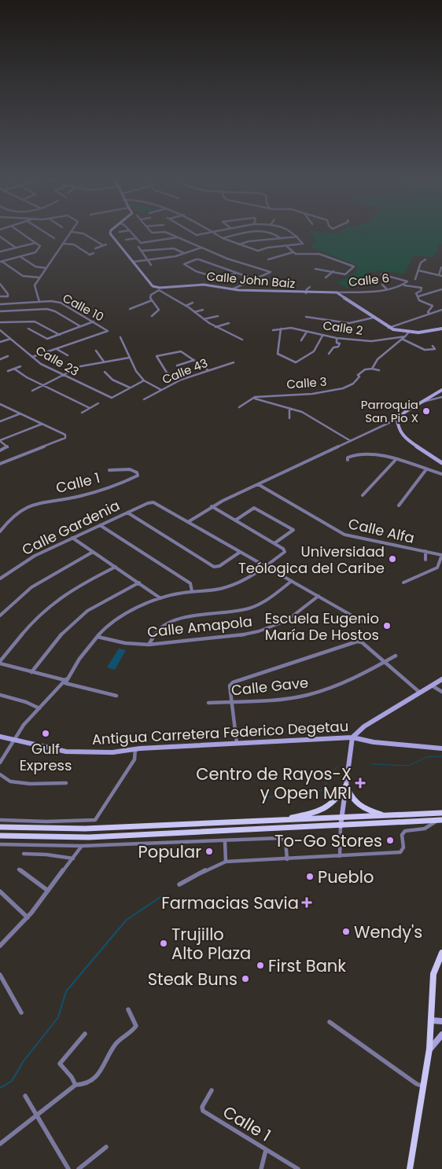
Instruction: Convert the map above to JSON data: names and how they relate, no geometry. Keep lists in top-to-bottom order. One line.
{"streets":{"street":["Calle John Baiz","Calle 6","Calle 10","Calle 2","Calle 23","Calle 43","Calle 3","Calle 1","Calle Gardenia","Calle Alfa","Calle Amapola","Calle Gave","Antigua Carretera Federico Degetau"]},"crossings":[["Calle John Baiz","Calle 6"],["Calle 2","Calle 3"]],"places":{"other":["Parroquia San Pio X","Universidad Teólogica del Caribe","Escuela Eugenio María De Hostos","Gulf Express","To-Go Stores","Popular","Pueblo","Wendy's","Trujillo Alto Plaza","First Bank","Steak Buns"],"health":["Centro de Rayos-X y Open MRI","Farmacias Savia"]}}
